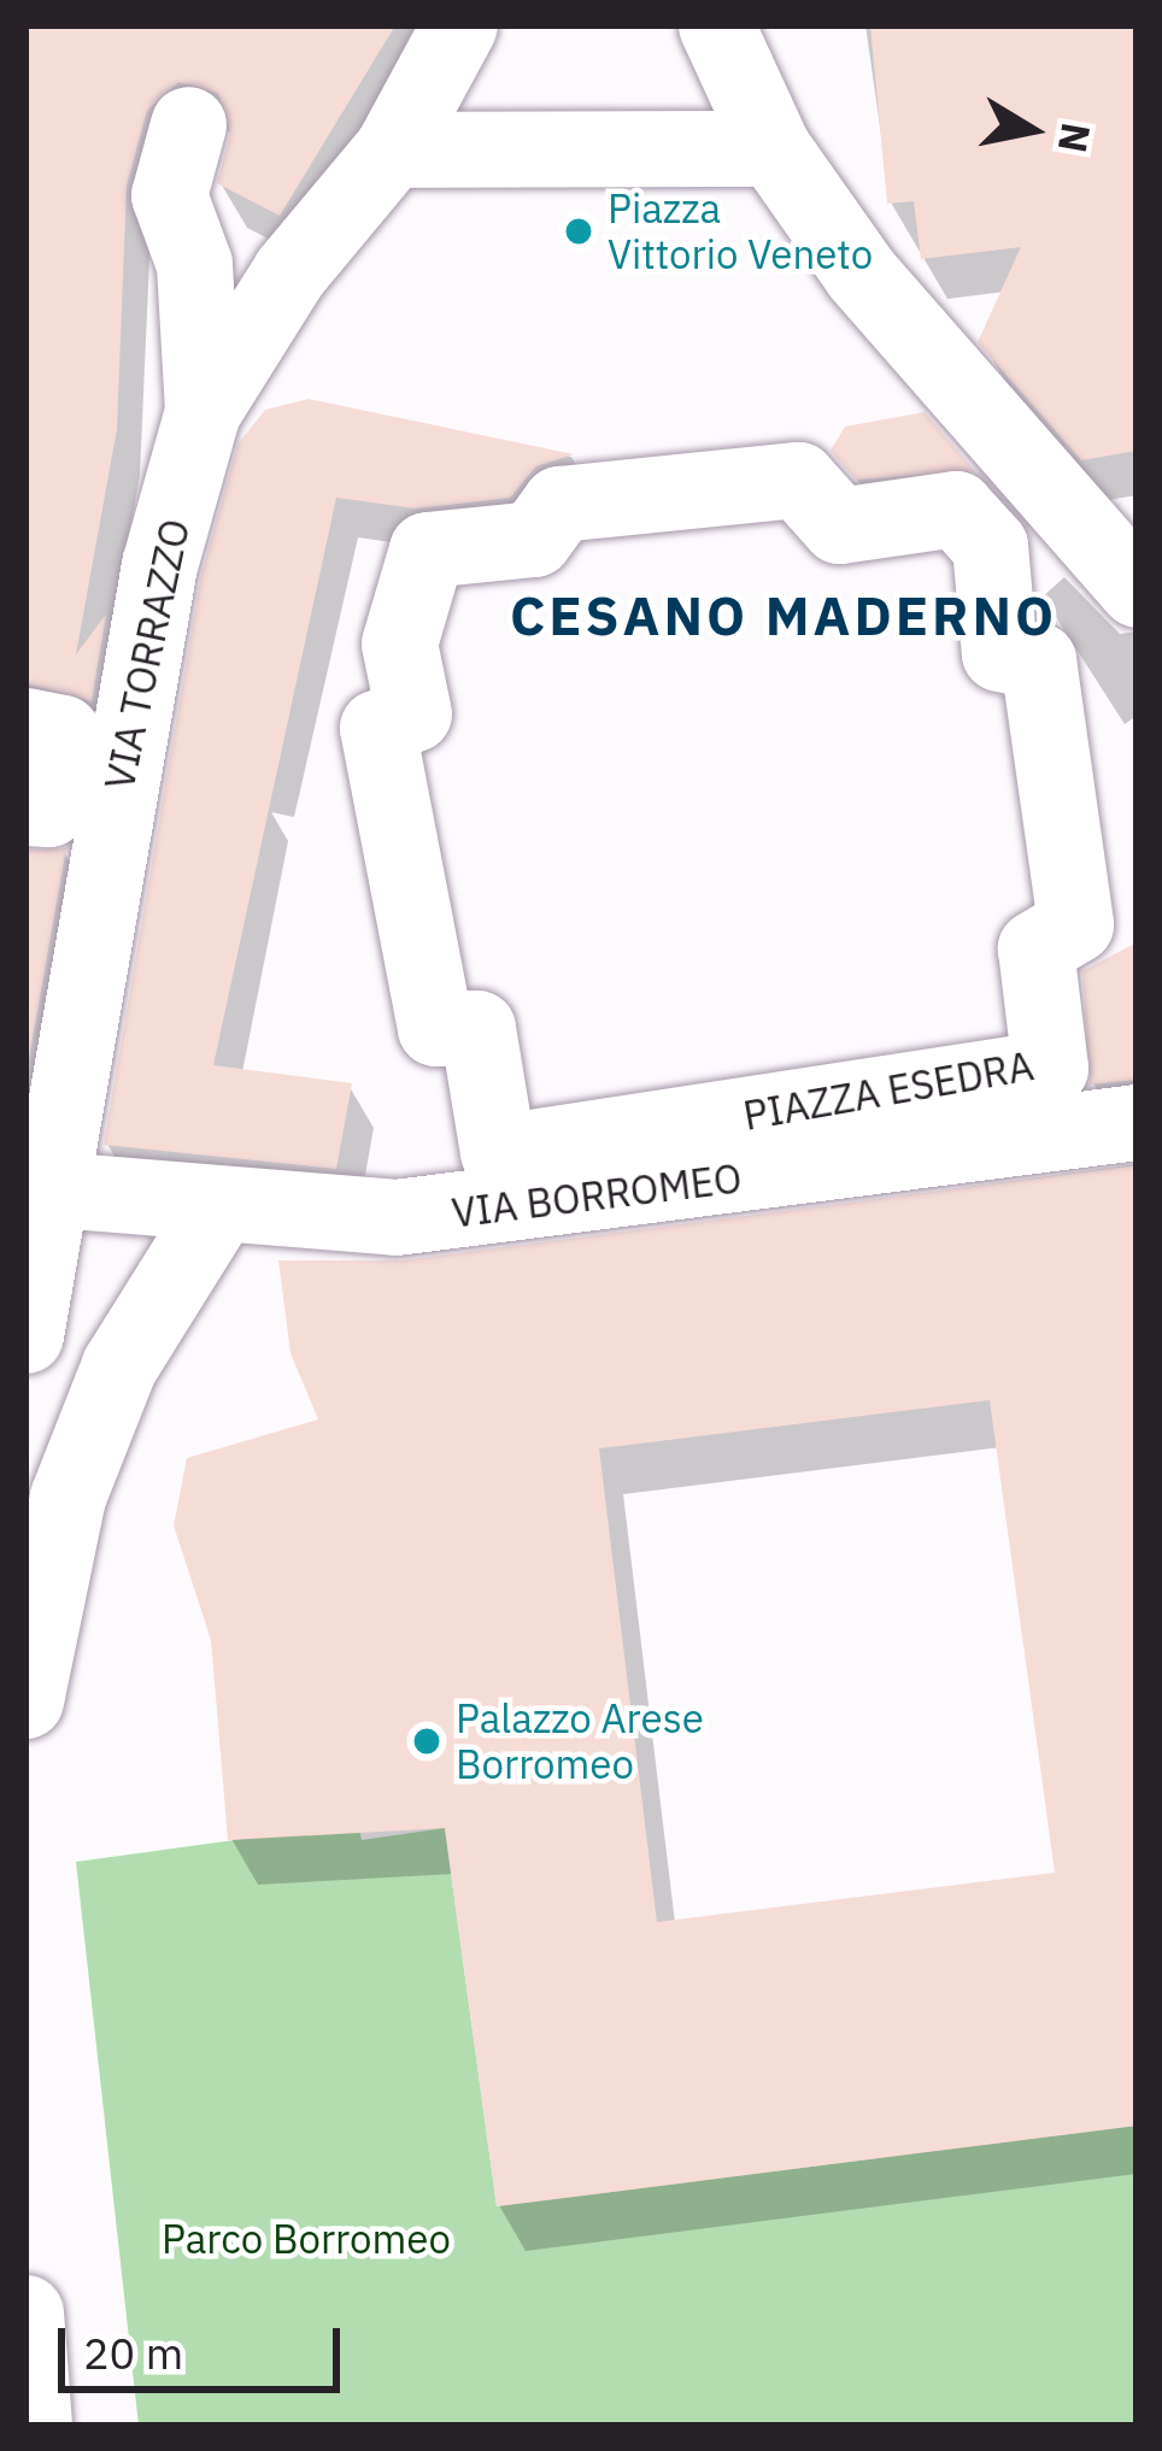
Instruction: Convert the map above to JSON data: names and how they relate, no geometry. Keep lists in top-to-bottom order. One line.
{"streets":{"street":["VIA TORRAZZO","PIAZZA ESEDRA","VIA BORROMEO"]},"crossings":[["VIA TORRAZZO","VIA BORROMEO"]],"districts":["CESANO MADERNO"],"parks":["Parco Borromeo"],"places":["Piazza Vittorio Veneto","Palazzo Arese Borromeo"],"scale_bar":"20 m","north":"right"}
